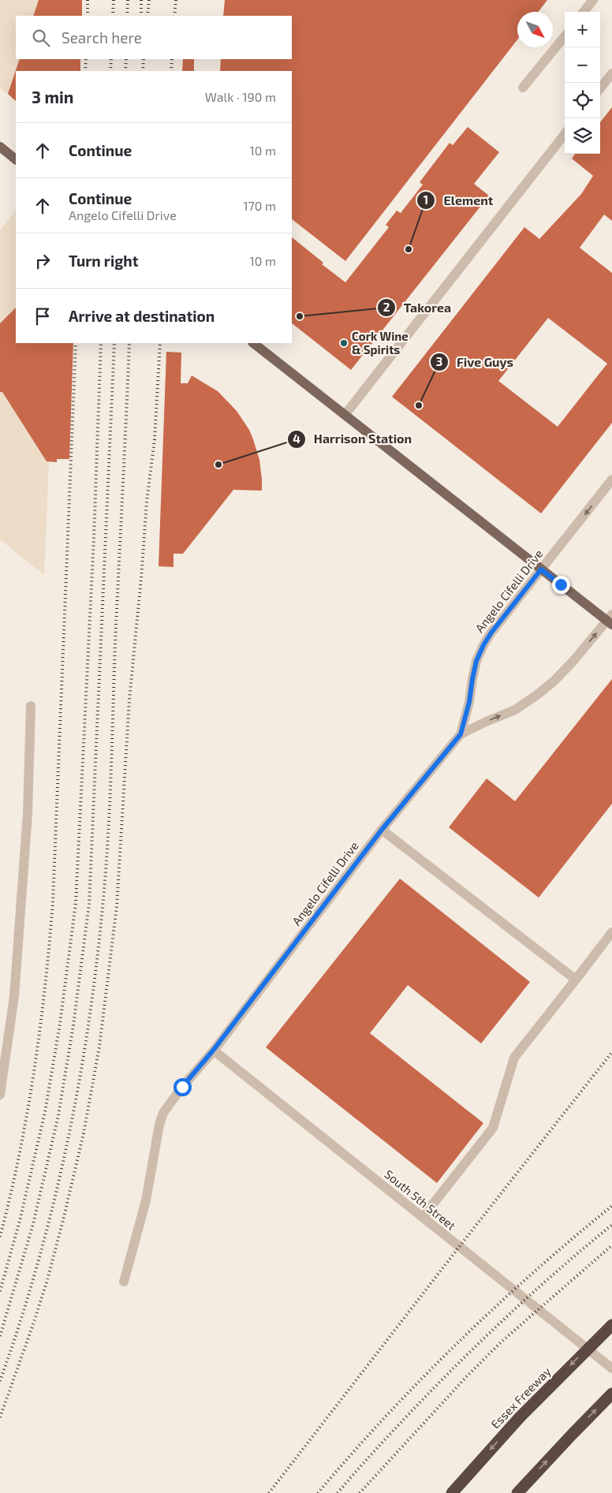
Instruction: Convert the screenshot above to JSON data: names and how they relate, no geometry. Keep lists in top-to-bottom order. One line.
{"streets":{"highway":["Essex Freeway"],"street":["Angelo Cifelli Drive","South 5th Street"]},"crossings":[["Angelo Cifelli Drive","South 5th Street"]],"places":["Element","Takorea","Cork Wine & Spirits","Five Guys","Harrison Station"],"north":"bottom right","page":{"map_buttons":["+","−"],"search":"Search here","heading":["3 min","Walk · 190 m"],"list":[["Continue","10 m"],["Continue","Angelo Cifelli Drive","170 m"],["Turn right","10 m"],"Arrive at destination"]}}
